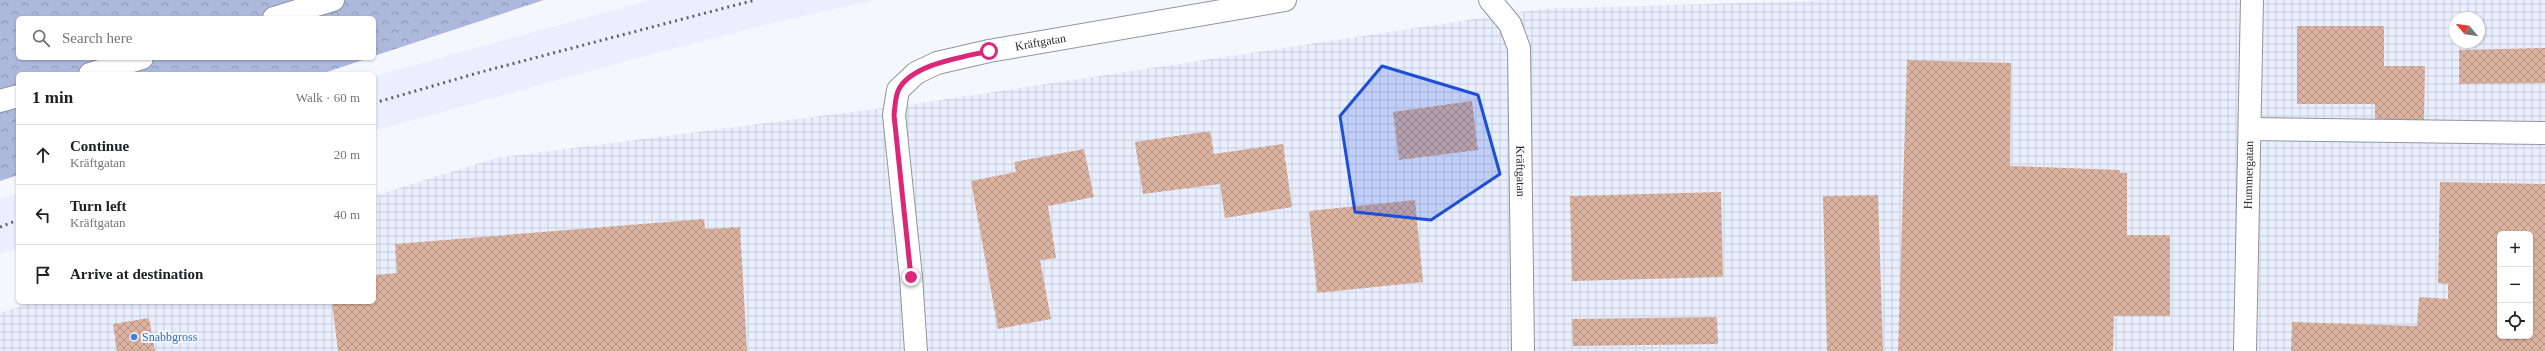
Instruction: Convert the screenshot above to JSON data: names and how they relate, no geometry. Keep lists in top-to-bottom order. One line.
{"streets":{"street":["Kräftgatan","Hummergatan"]},"places":["Snabbgross"],"north":"top left","page":{"search":"Search here","heading":["1 min","Walk · 60 m"],"list":[["Continue","Kräftgatan","20 m"],["Turn left","Kräftgatan","40 m"],"Arrive at destination"],"map_buttons":["+","−"]}}
